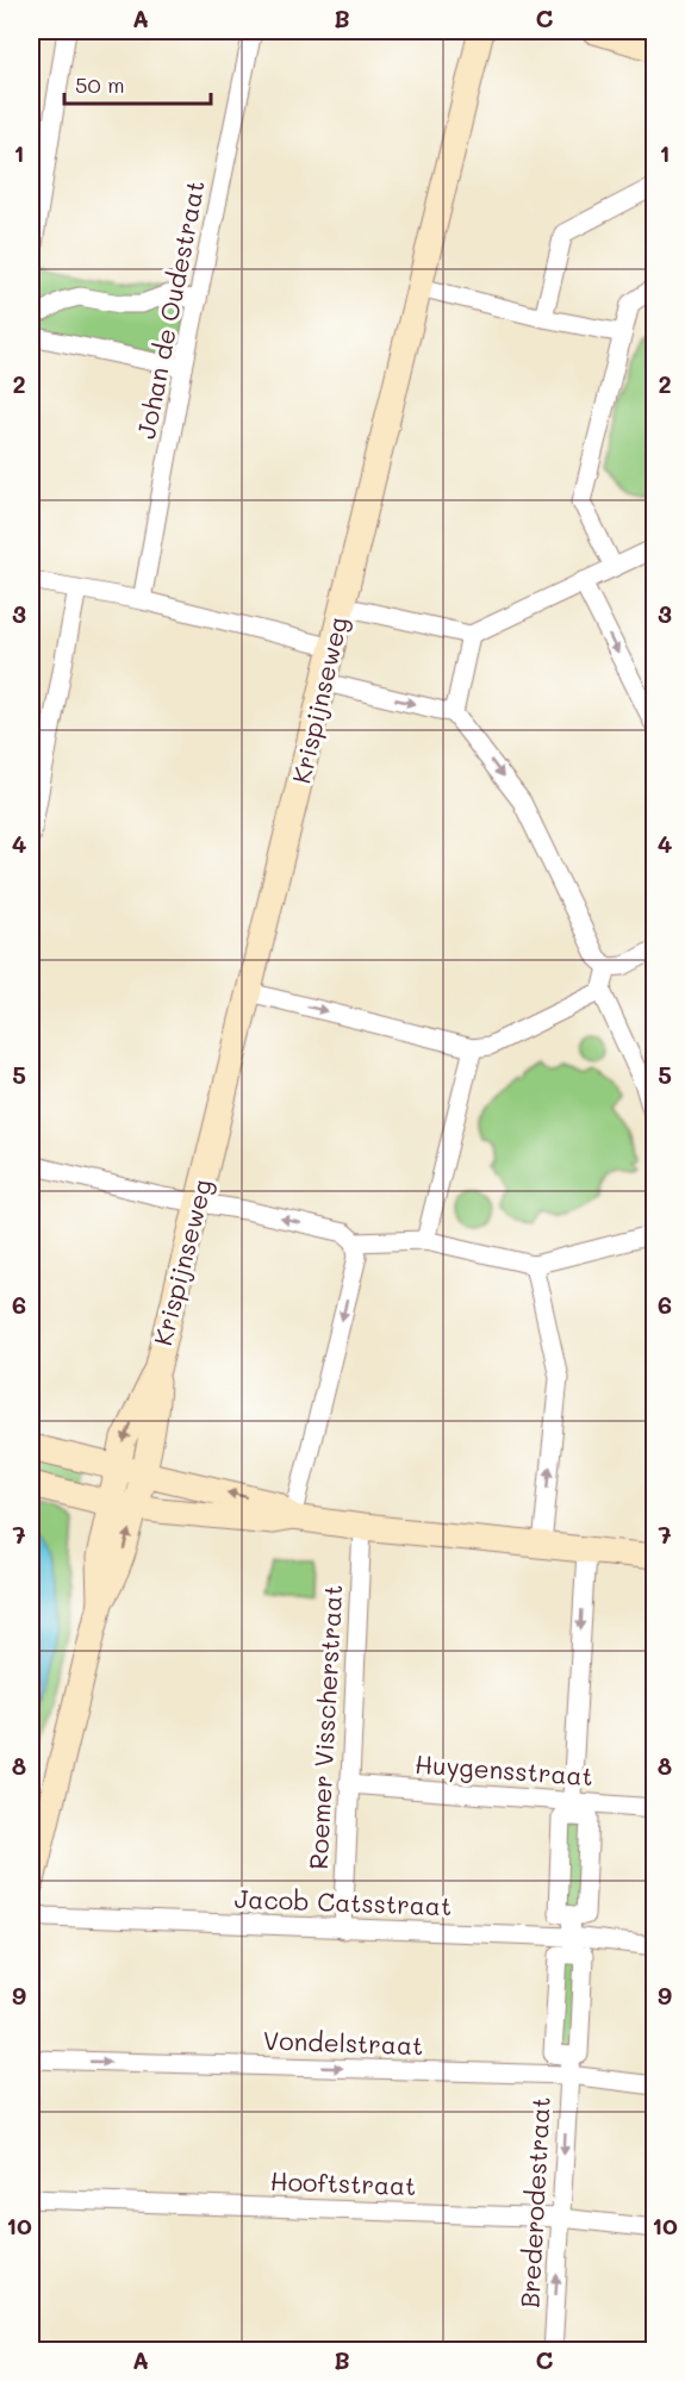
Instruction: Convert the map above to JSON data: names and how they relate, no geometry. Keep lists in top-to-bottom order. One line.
{"streets":{"street":["Johan de Oudestraat","Krispijnseweg","Roemer Visscherstraat","Huygensstraat","Jacob Catsstraat","Vondelstraat","Hooftstraat","Brederodestraat"]},"crossings":[["Roemer Visscherstraat","Huygensstraat"],["Roemer Visscherstraat","Jacob Catsstraat"],["Huygensstraat","Brederodestraat"],["Jacob Catsstraat","Brederodestraat"],["Vondelstraat","Brederodestraat"],["Hooftstraat","Brederodestraat"]],"one_way":["Vondelstraat"],"scale_bar":"50 m","grid":{"columns":["A","B","C"],"rows":["1","2","3","4","5","6","7","8","9","10"]}}
